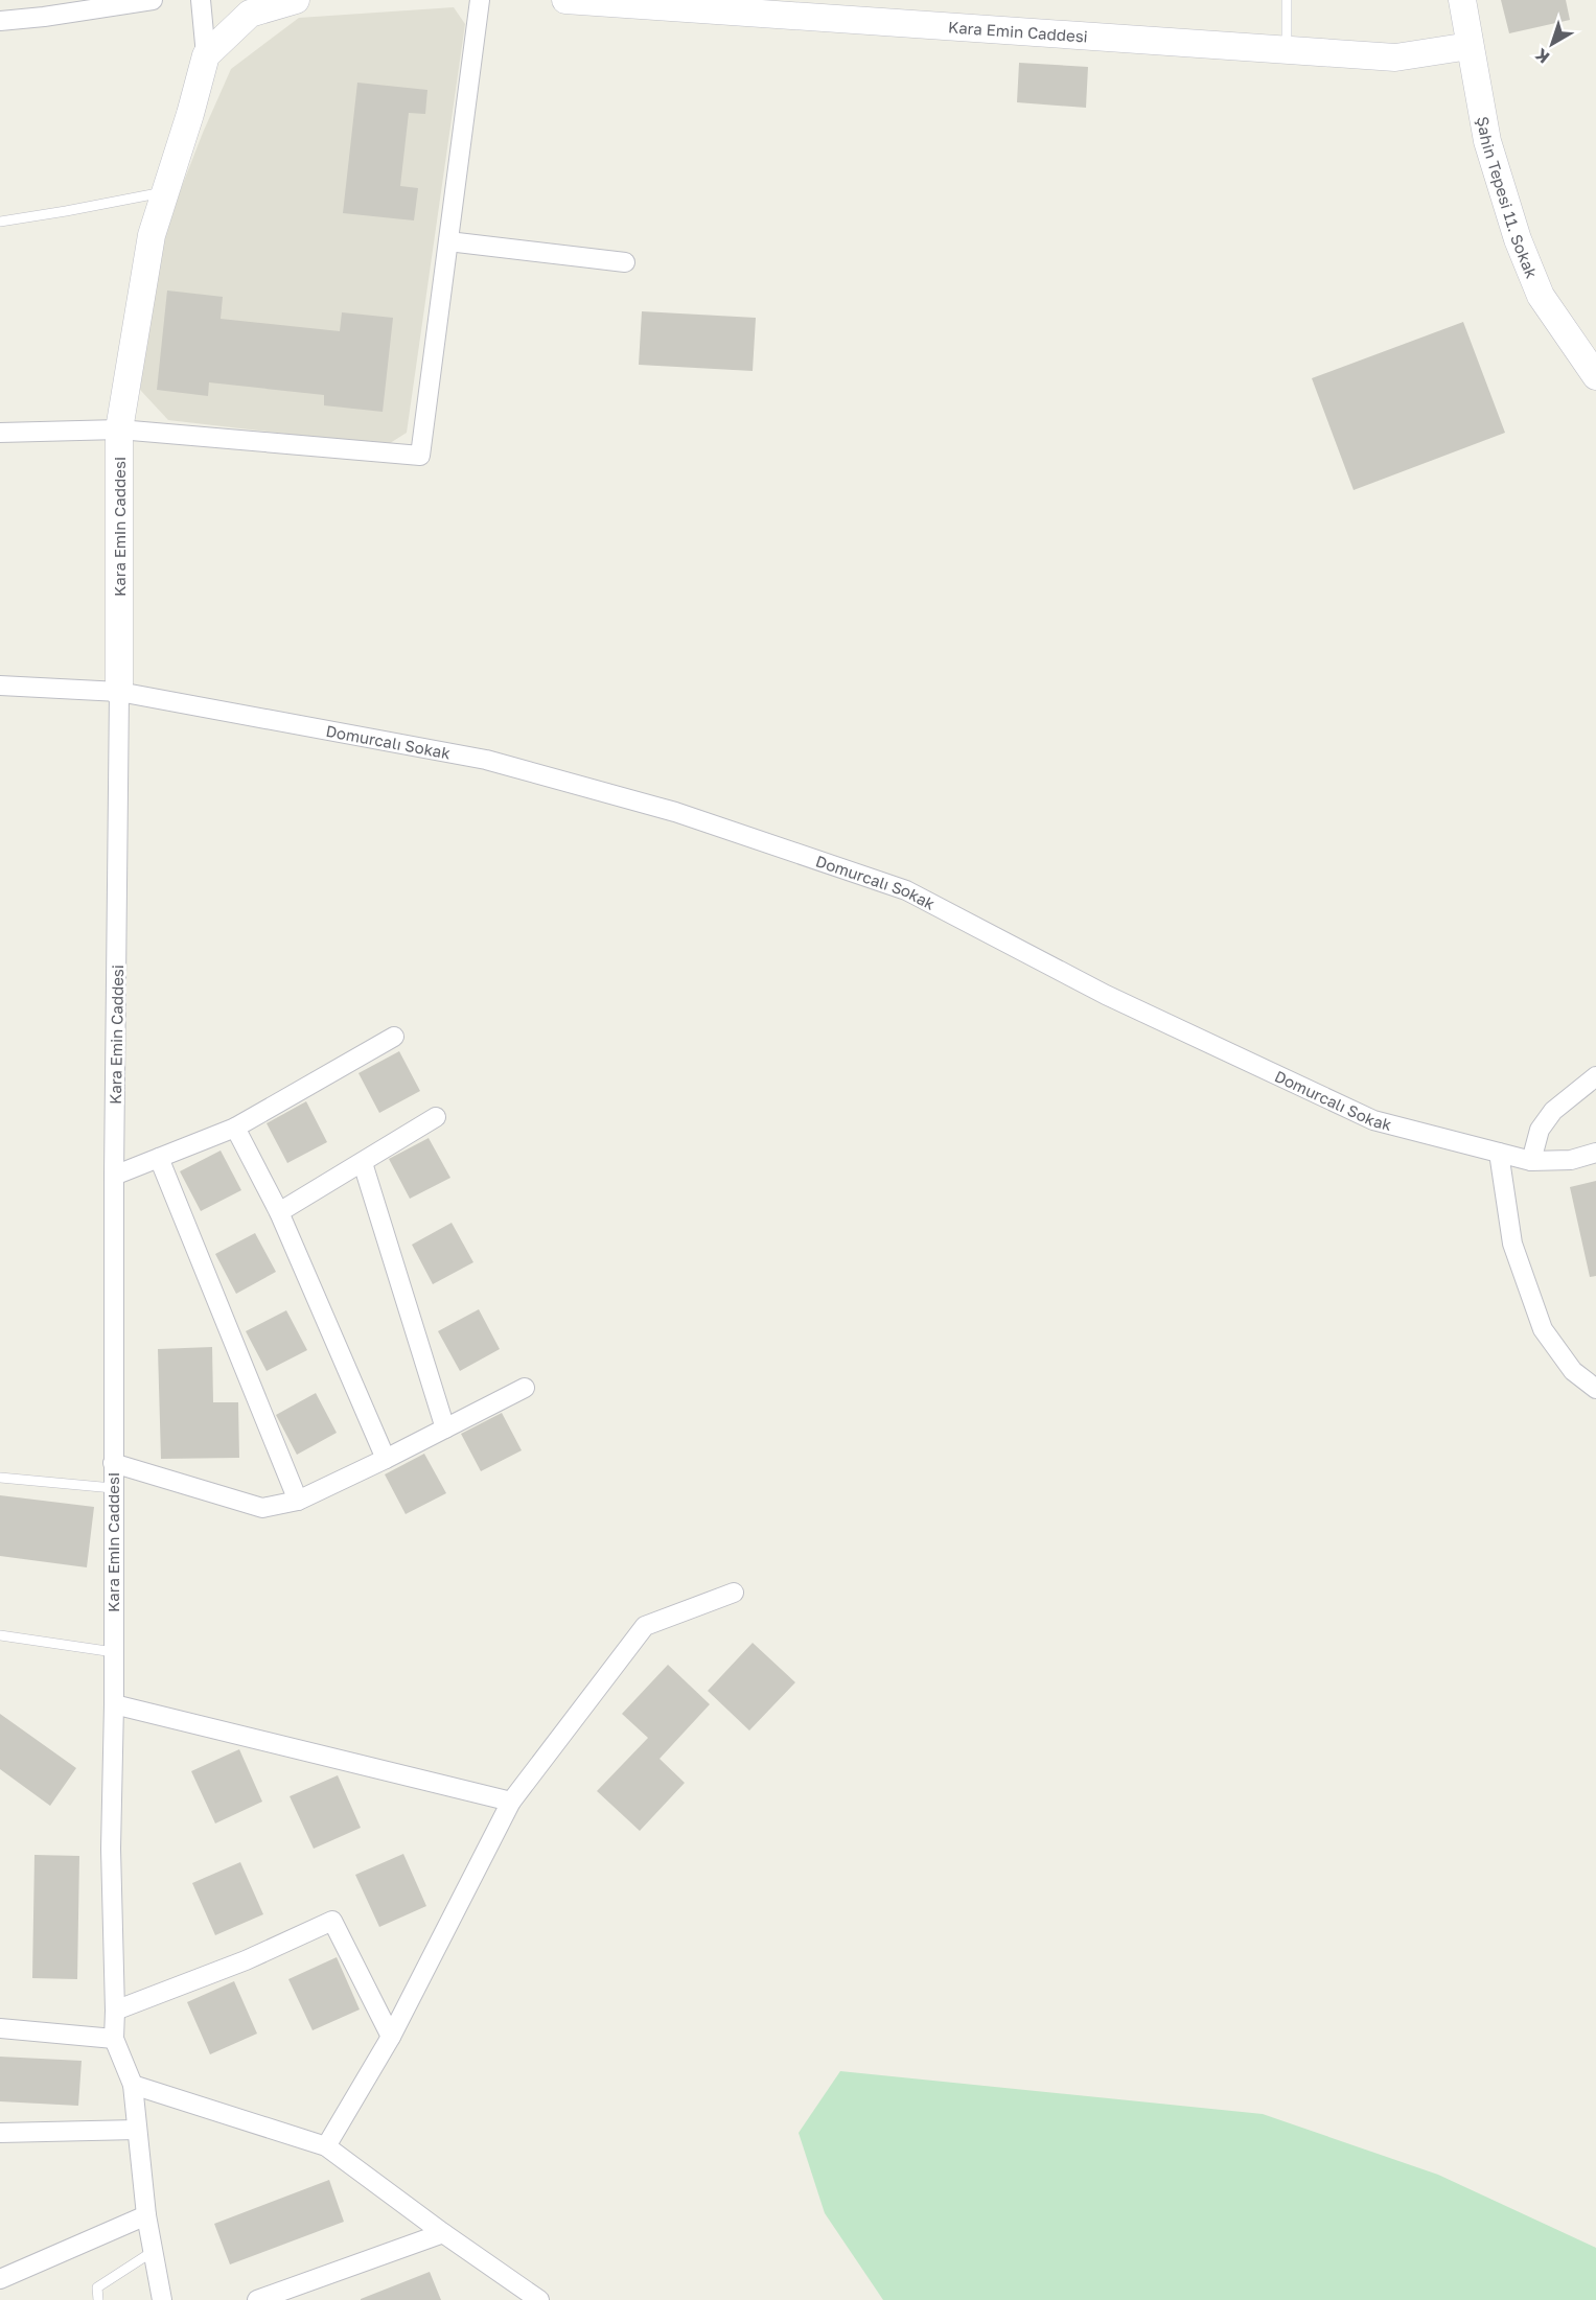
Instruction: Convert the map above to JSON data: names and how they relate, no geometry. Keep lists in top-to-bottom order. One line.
{"streets":{"street":["Kara Emin Caddesi","Şahin Tepesi 11. Sokak","Domurcalı Sokak"]},"crossings":[["Kara Emin Caddesi","Şahin Tepesi 11. Sokak"],["Kara Emin Caddesi","Domurcalı Sokak"]],"north":"bottom left"}
